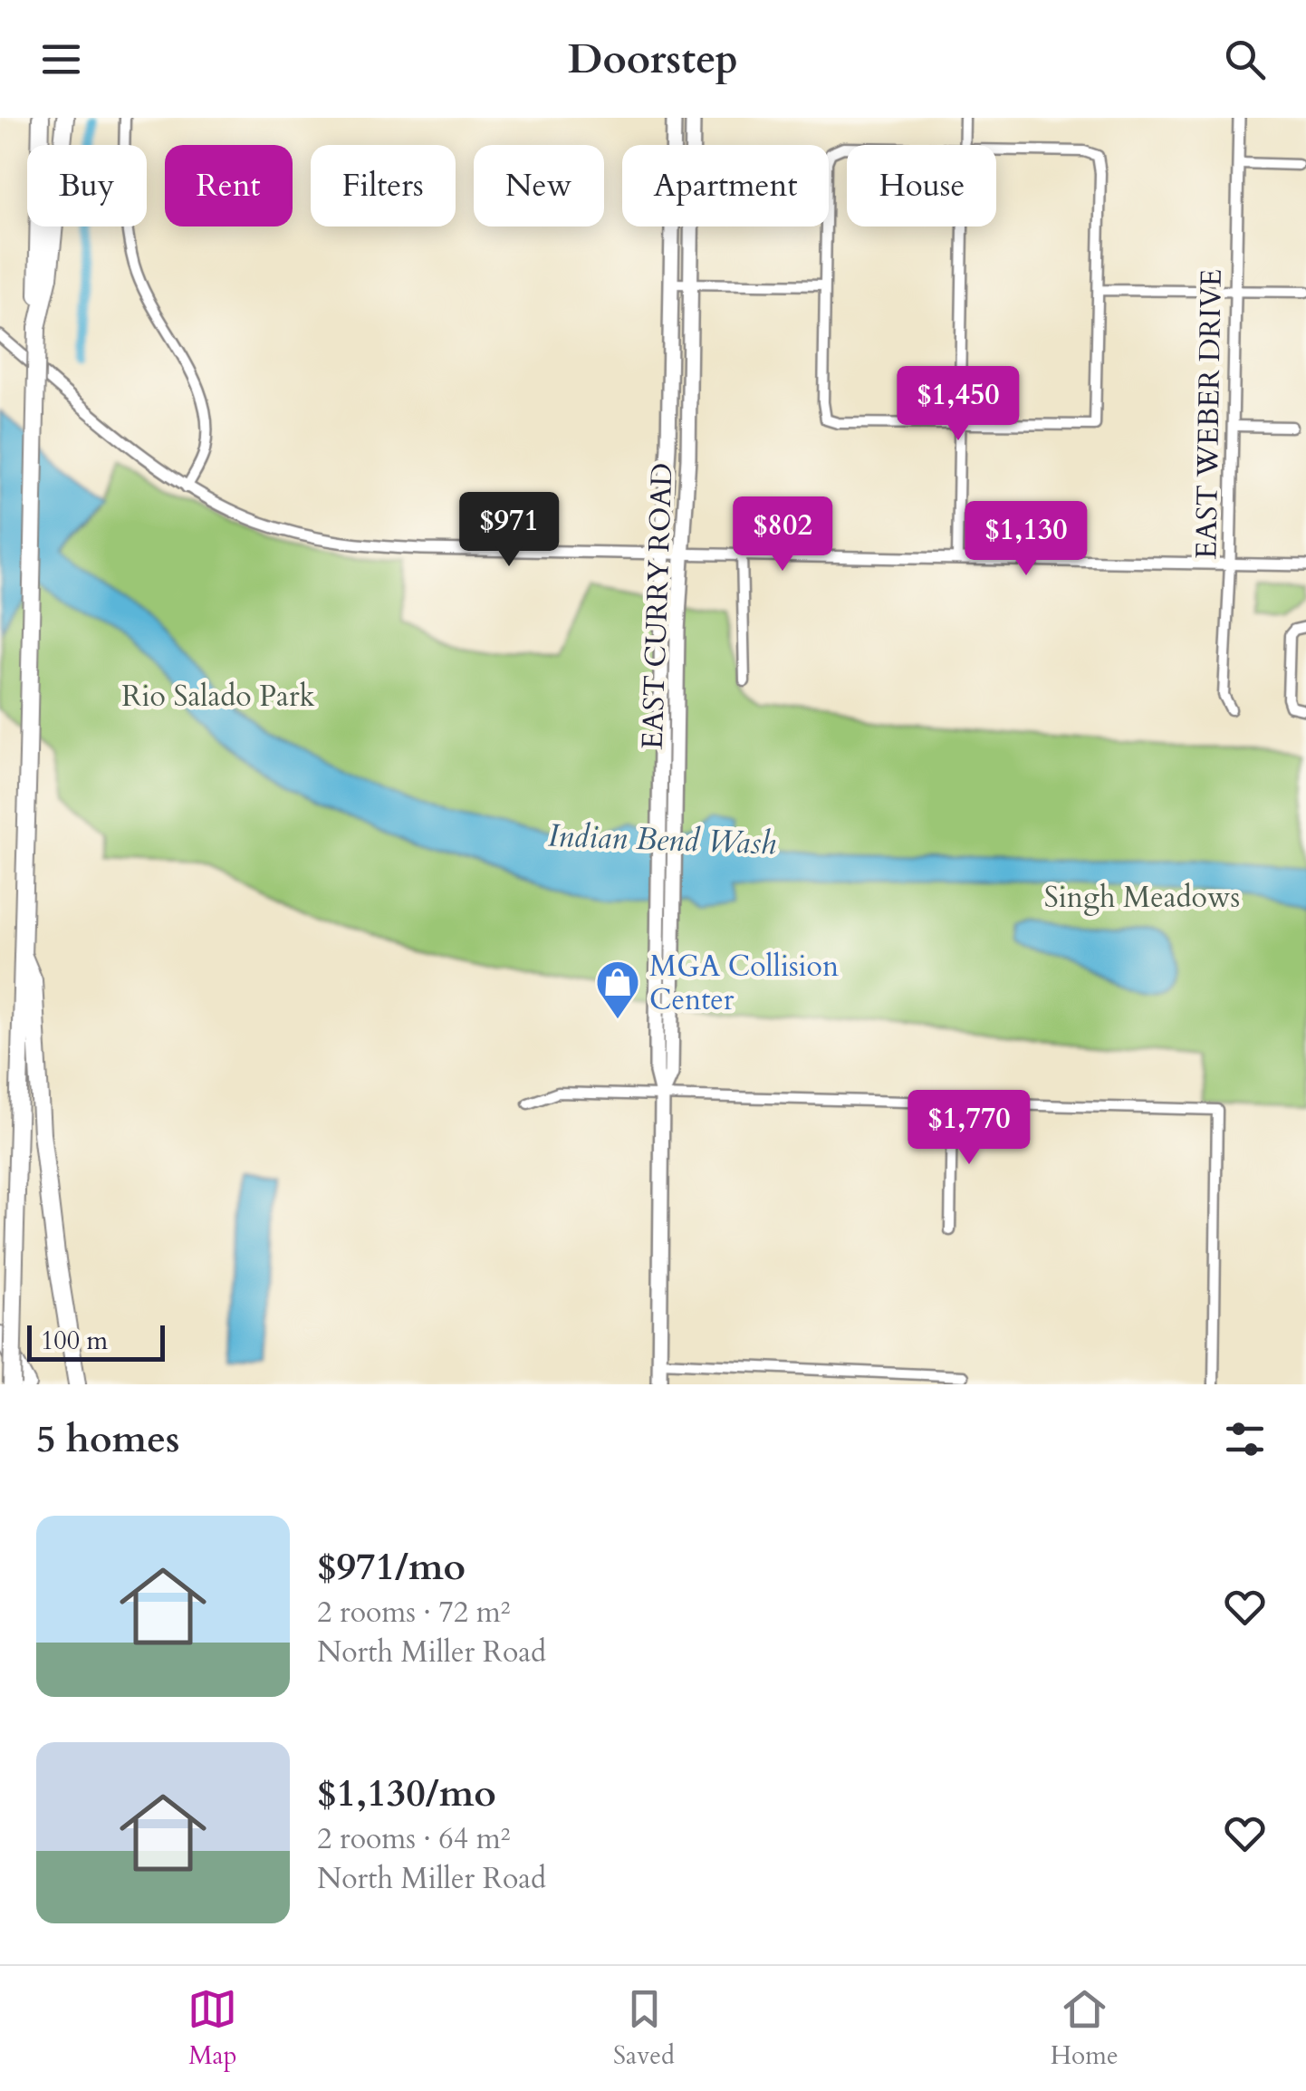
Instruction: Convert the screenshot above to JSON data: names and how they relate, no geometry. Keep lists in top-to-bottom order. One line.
{"streets":{"main road":["EAST CURRY ROAD"],"street":["EAST WEBER DRIVE"]},"water":["Indian Bend Wash"],"parks":["Rio Salado Park","Singh Meadows"],"places":{"shop":["MGA Collision Center"]},"scale_bar":"100 m","page":{"header":"Doorstep","chip":["Buy","Rent","Filters","New","Apartment","House"],"price":["$1,450","$971","$802","$1,130","$1,770"],"scale":"100 m","heading":"5 homes","list":[{"name":"$971/mo","note":"2 rooms · 72 m² · North Miller Road"},{"name":"$1,130/mo","note":"2 rooms · 64 m² · North Miller Road"}],"tabs":["Map","Saved","Home"]}}
